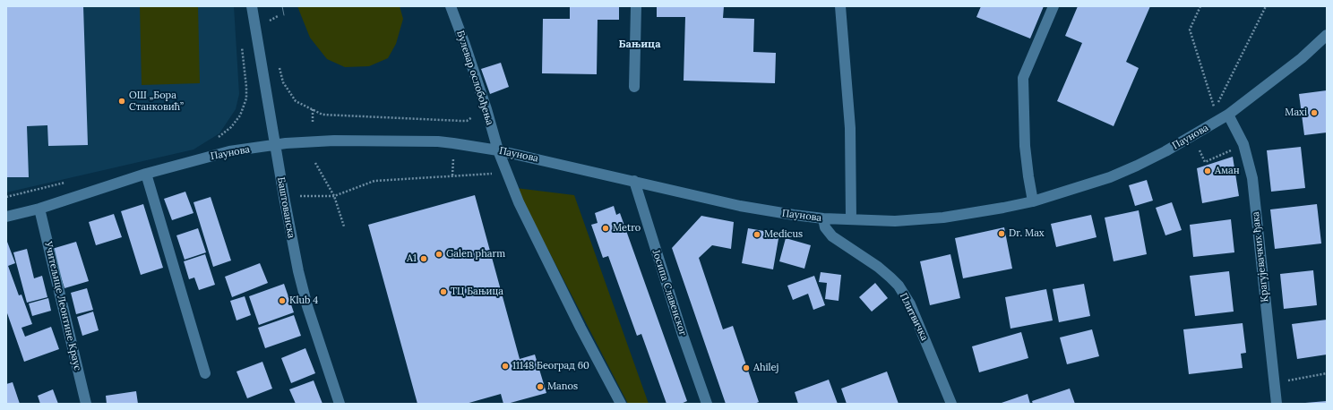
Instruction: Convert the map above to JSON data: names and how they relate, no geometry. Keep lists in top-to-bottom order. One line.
{"streets":{"street":["Булевар ослобођења","Паунова","Баштованска","Крагујевачких ђака","Јосипа Славенског","Учитељице Леонтине Краус","Плитвичка"]},"crossings":[["Булевар ослобођења","Паунова"],["Паунова","Баштованска"],["Паунова","Крагујевачких ђака"],["Паунова","Јосипа Славенског"],["Паунова","Учитељице Леонтине Краус"],["Паунова","Плитвичка"]],"districts":["Бањица"],"places":["ОШ „Бора Станковић”","Maxi","Аман","Metro","Dr. Max","Medicus","Galen pharm","A1","ТЦ Бањица","Klub 4","11148 Београд 60","Ahilej","Manos"]}
